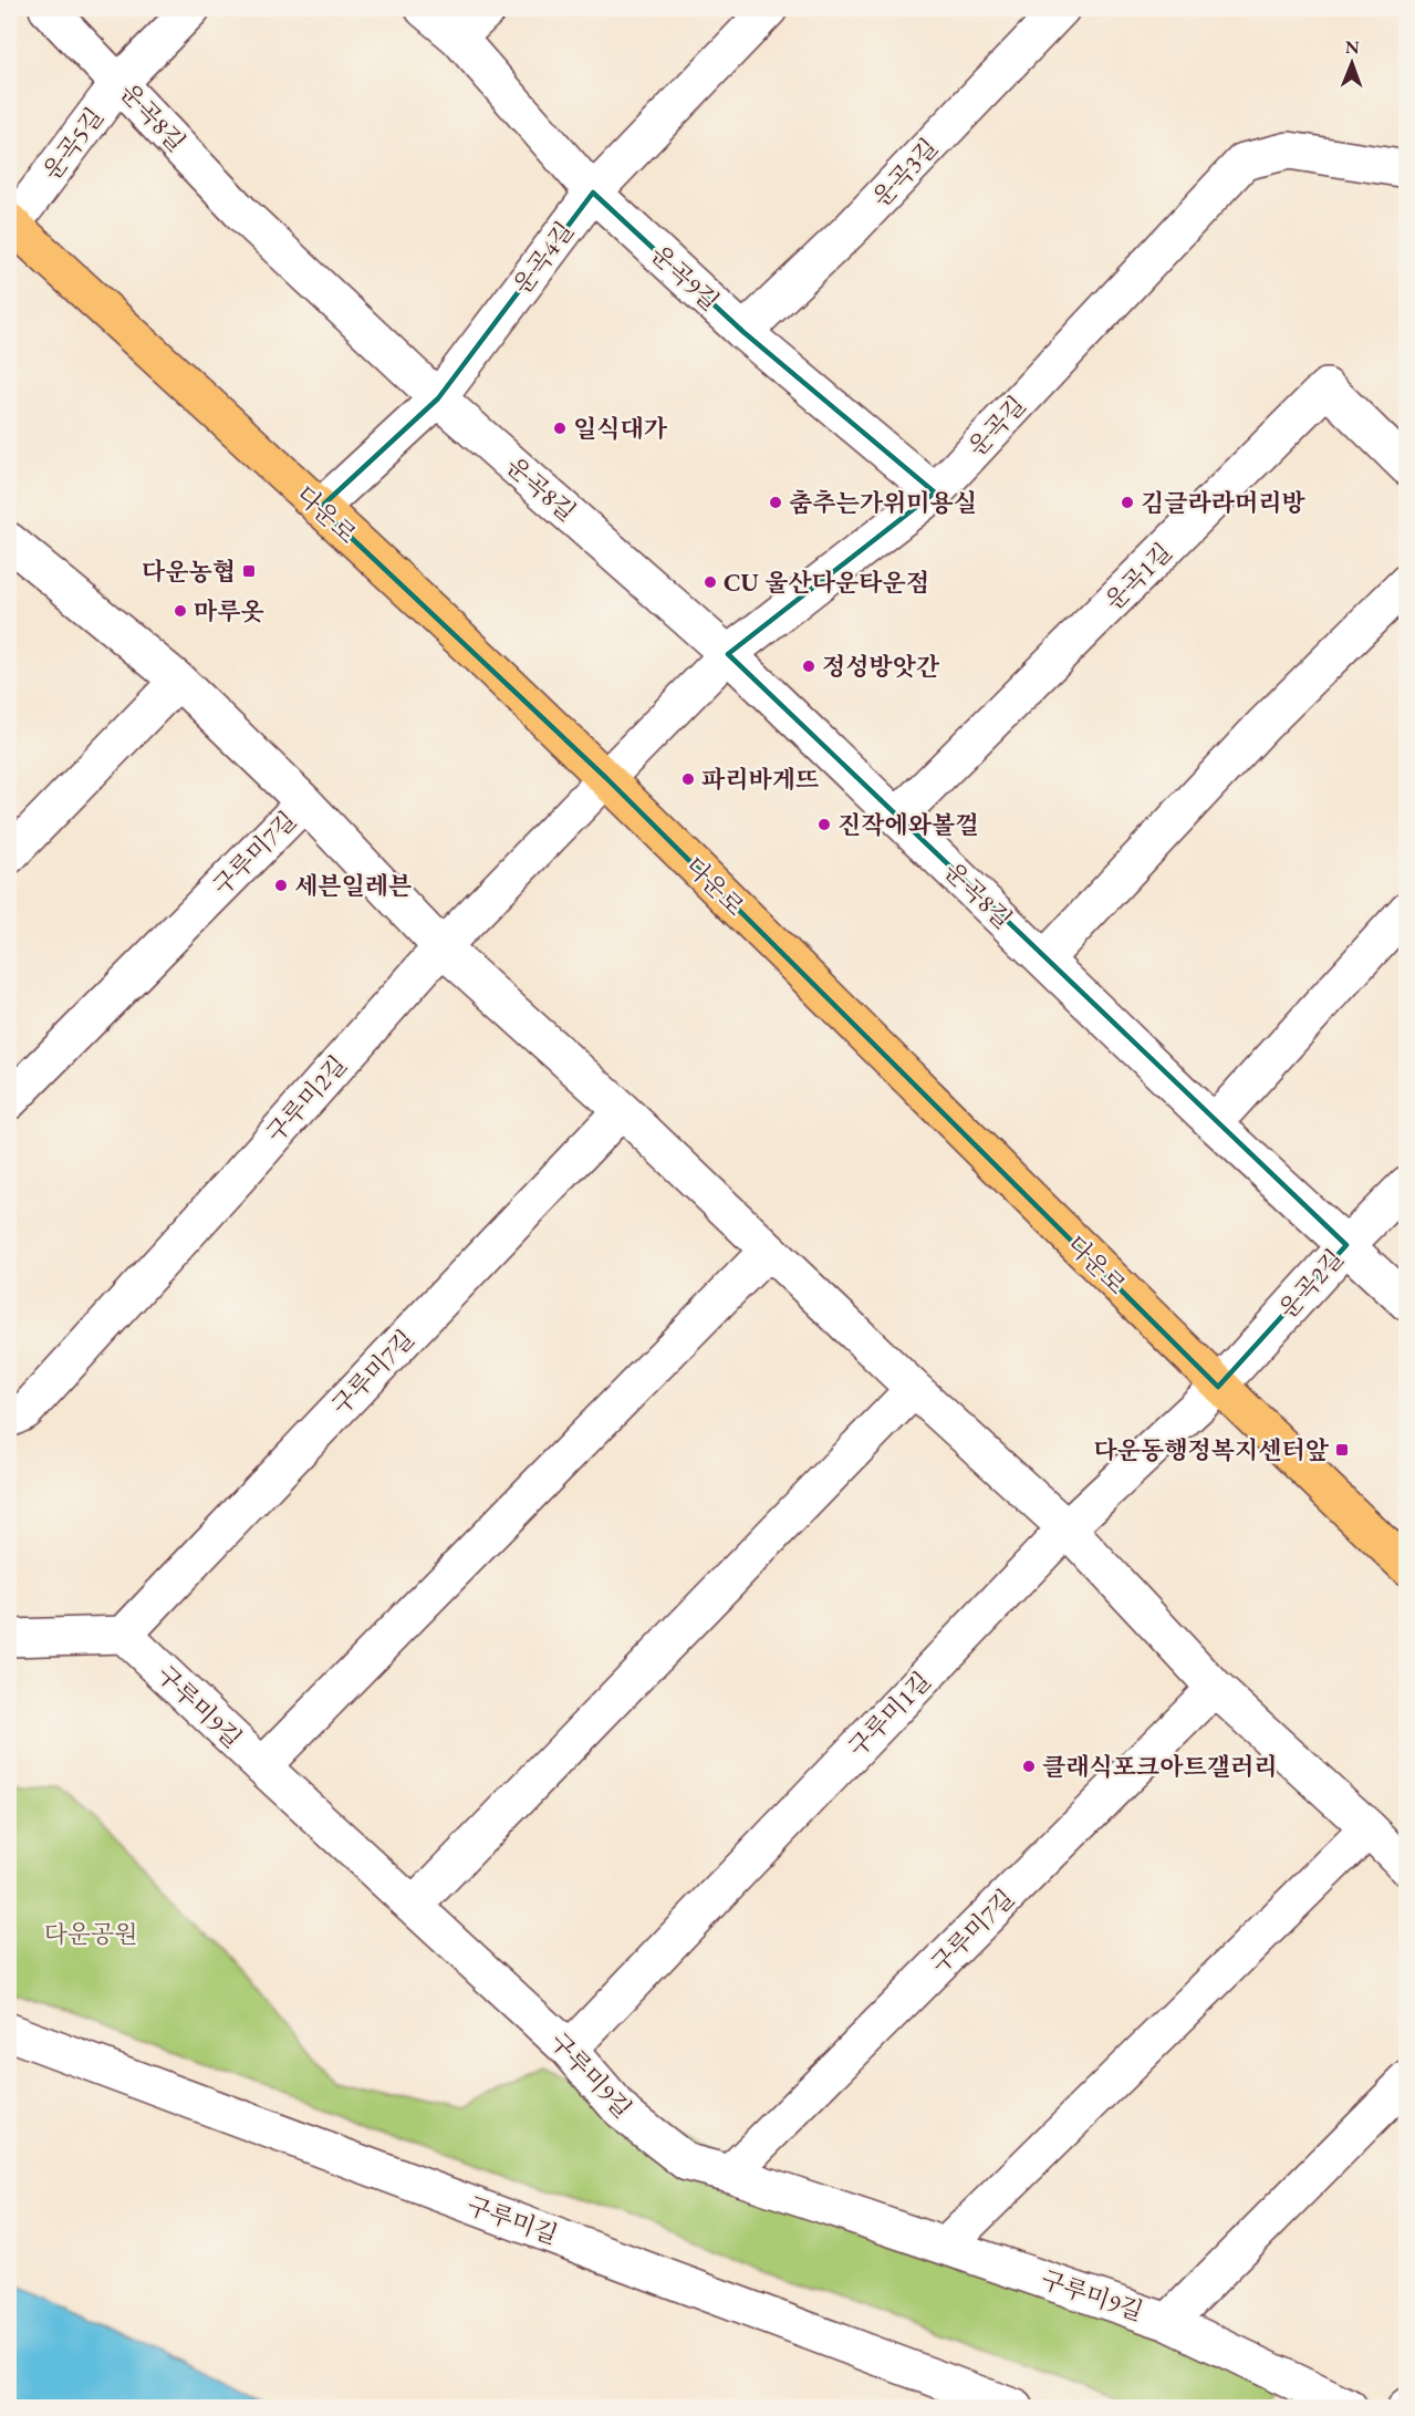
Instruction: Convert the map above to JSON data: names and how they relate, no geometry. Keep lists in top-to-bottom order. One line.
{"streets":{"main road":["다운로"],"street":["운곡8길","운곡5길","운곡3길","운곡4길","운곡9길","운곡길","운곡1길","구루미7길","구루미2길","운곡2길","구루미9길","구루미1길","구루미길"]},"crossings":[["운곡8길","운곡5길"],["운곡8길","운곡4길"],["운곡8길","운곡길"],["운곡8길","운곡1길"],["운곡8길","운곡2길"],["운곡5길","다운로"],["운곡3길","운곡9길"],["운곡4길","운곡9길"],["운곡4길","다운로"],["운곡9길","운곡길"],["운곡길","다운로"],["운곡길","구루미2길"],["다운로","구루미2길"],["다운로","운곡2길"],["다운로","구루미1길"],["구루미7길","구루미2길"],["구루미7길","구루미9길"],["구루미7길","구루미1길"],["운곡2길","구루미1길"],["구루미9길","구루미1길"]],"parks":["다운공원"],"places":{"other":["일식대가","춤추는가위미용실","김글라라머리방","CU 울산다운타운점","마루옷","정성방앗간","파리바게뜨","진작에와볼껄","세븐일레븐","클래식포크아트갤러리"],"transit":["다운농협","다운동행정복지센터앞"]},"north":"top"}
